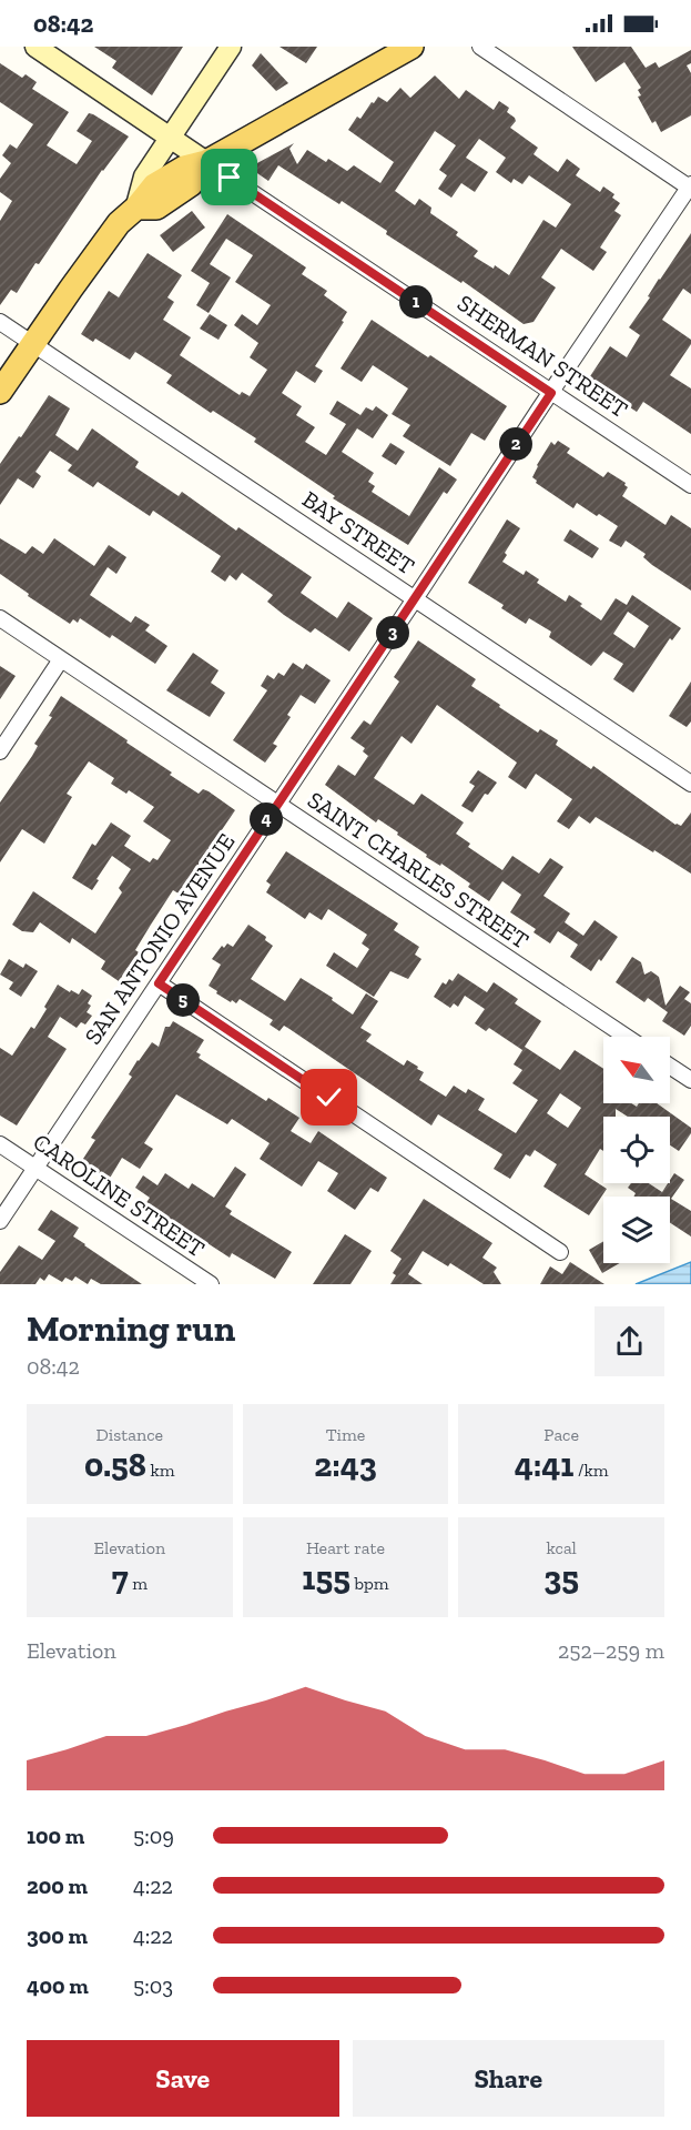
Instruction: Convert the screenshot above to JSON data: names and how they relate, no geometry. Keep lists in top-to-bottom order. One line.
{"streets":{"street":["SHERMAN STREET","BAY STREET","SAINT CHARLES STREET","SAN ANTONIO AVENUE","CAROLINE STREET"]},"crossings":[["SHERMAN STREET","SAN ANTONIO AVENUE"],["BAY STREET","SAN ANTONIO AVENUE"],["SAINT CHARLES STREET","SAN ANTONIO AVENUE"],["SAN ANTONIO AVENUE","CAROLINE STREET"]],"north":"top left","page":{"status":"08:42","pins":["1","2","3","4","5"],"heading":["Morning run","08:42"],"stats":[["Distance","0.58 km"],["Time","2:43"],["Pace","4:41 /km"],["Elevation","7 m"],["Heart rate","155 bpm"],["kcal","35"]],"chart":["Elevation","252–259 m"],"list":[{"name":"100 m","note":"5:09"},{"name":"200 m","note":"4:22"},{"name":"300 m","note":"4:22"},{"name":"400 m","note":"5:03"}],"buttons":["Save","Share"]}}
